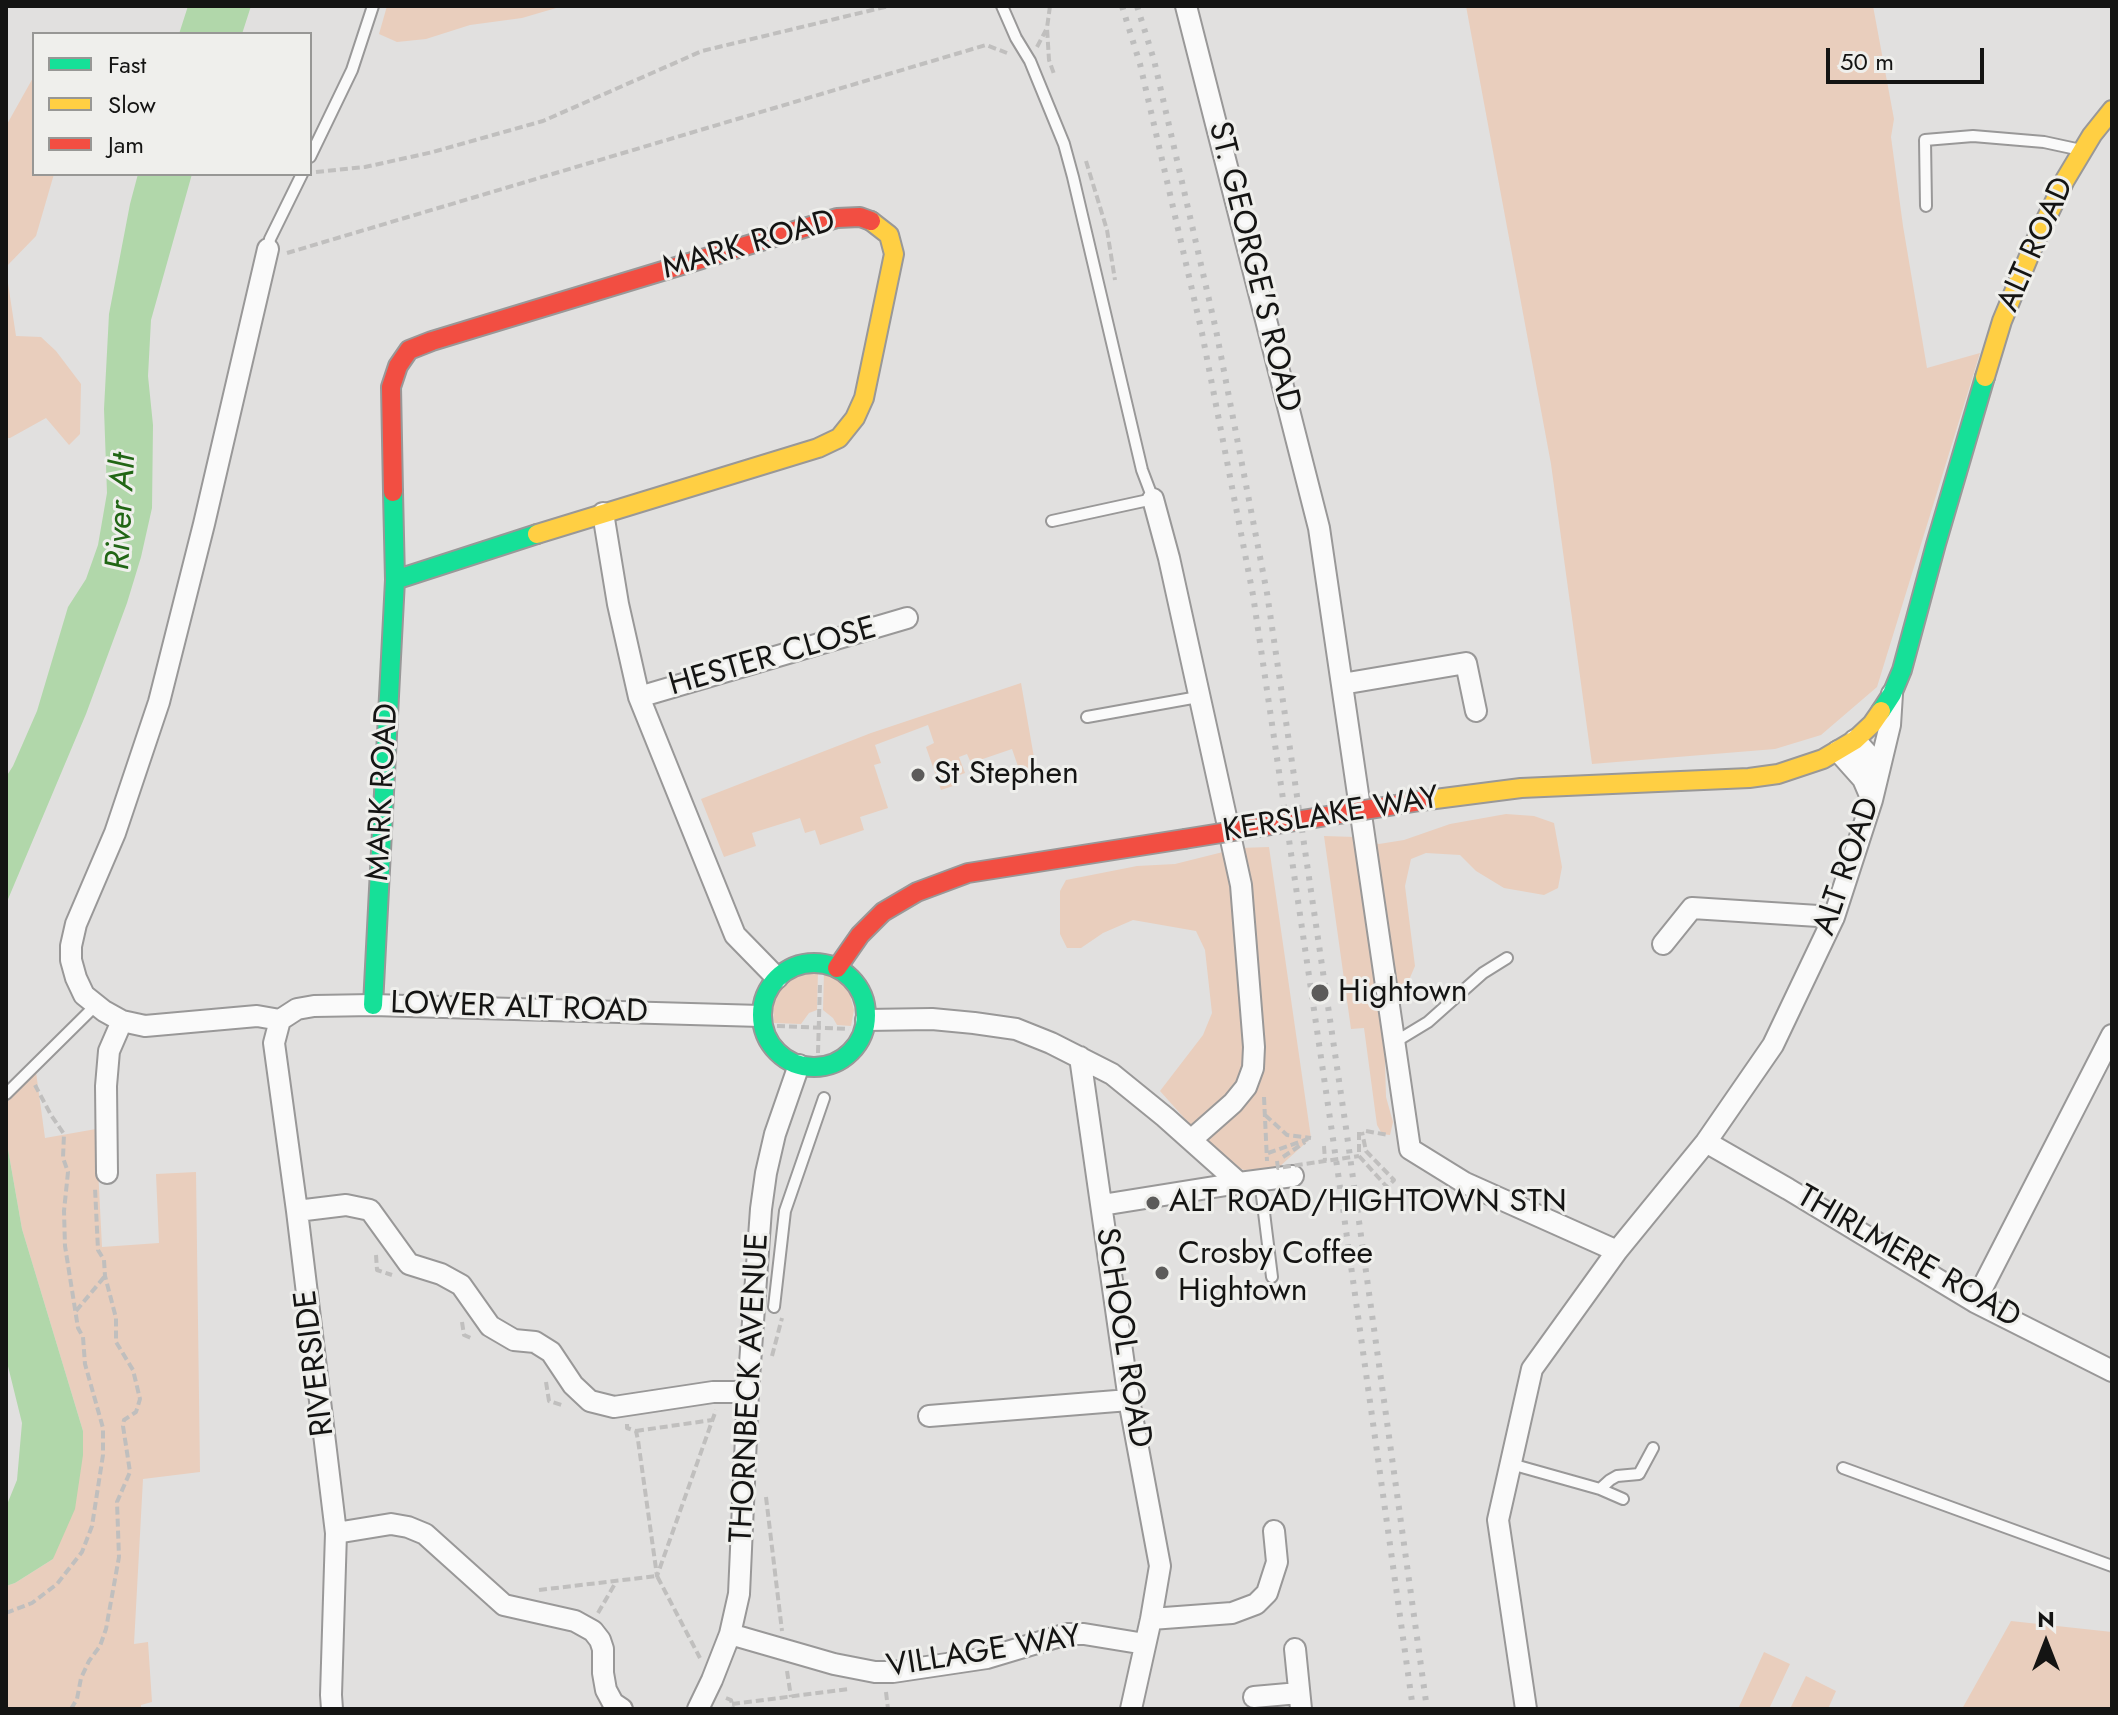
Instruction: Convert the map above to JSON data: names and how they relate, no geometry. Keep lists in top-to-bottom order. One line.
{"streets":{"street":["ALT ROAD","MARK ROAD","ST. GEORGE'S ROAD","HESTER CLOSE","KERSLAKE WAY","LOWER ALT ROAD","THIRLMERE ROAD","SCHOOL ROAD","RIVERSIDE","THORNBECK AVENUE","VILLAGE WAY"]},"crossings":[["ALT ROAD","ST. GEORGE'S ROAD"],["ALT ROAD","KERSLAKE WAY"],["ALT ROAD","THIRLMERE ROAD"],["MARK ROAD","LOWER ALT ROAD"],["LOWER ALT ROAD","RIVERSIDE"],["SCHOOL ROAD","VILLAGE WAY"],["THORNBECK AVENUE","VILLAGE WAY"]],"water":["River Alt"],"places":["St Stephen","Hightown","ALT ROAD/HIGHTOWN STN","Crosby Coffee Hightown"],"legend":["Fast","Slow","Jam"],"scale_bar":"50 m","north":"top"}
